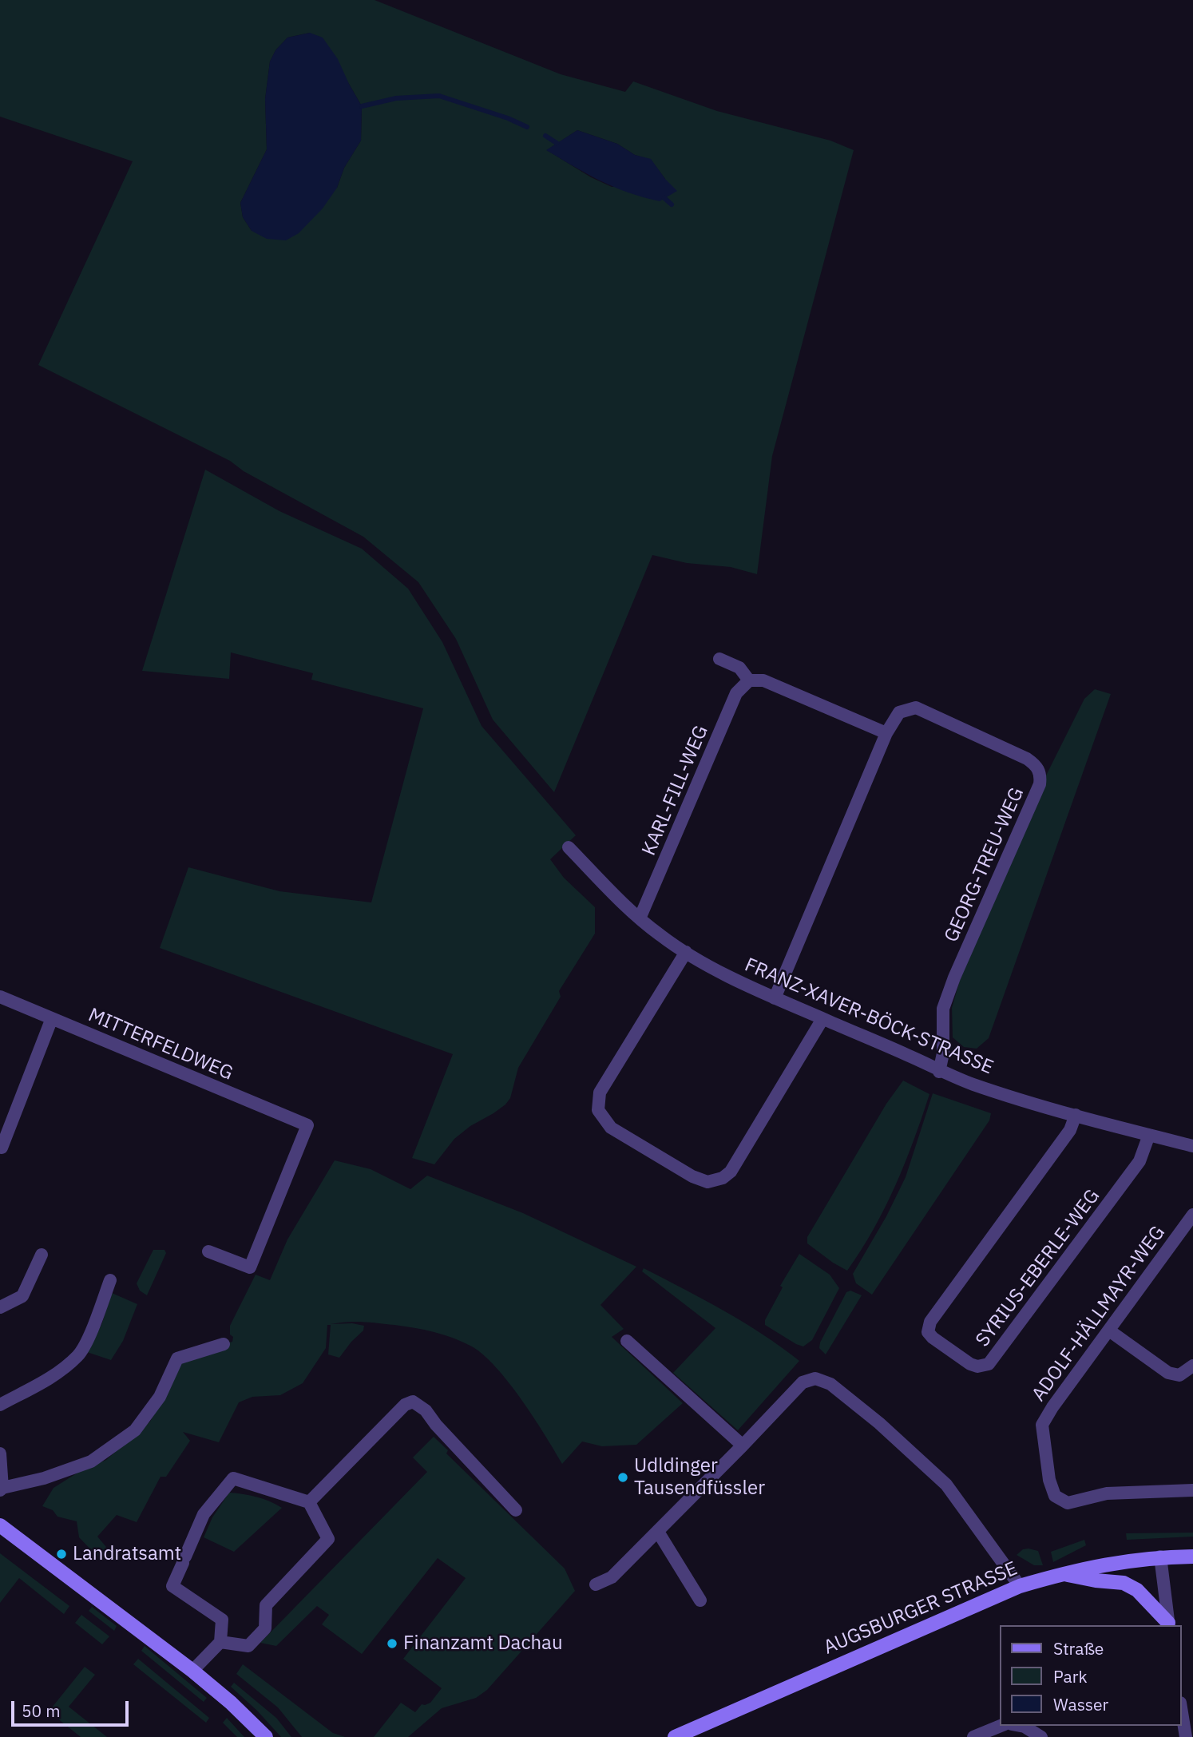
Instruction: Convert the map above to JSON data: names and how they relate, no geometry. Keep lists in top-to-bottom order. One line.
{"streets":{"main road":["AUGSBURGER STRASSE"],"street":["KARL-FILL-WEG","GEORG-TREU-WEG","FRANZ-XAVER-BÖCK-STRASSE","MITTERFELDWEG","SYRIUS-EBERLE-WEG","ADOLF-HÄLLMAYR-WEG"]},"crossings":[["KARL-FILL-WEG","FRANZ-XAVER-BÖCK-STRASSE"],["GEORG-TREU-WEG","FRANZ-XAVER-BÖCK-STRASSE"],["FRANZ-XAVER-BÖCK-STRASSE","SYRIUS-EBERLE-WEG"]],"places":["Udldinger Tausendfüssler","Landratsamt","Finanzamt Dachau"],"legend":["Straße","Park","Wasser"],"scale_bar":"50 m"}
